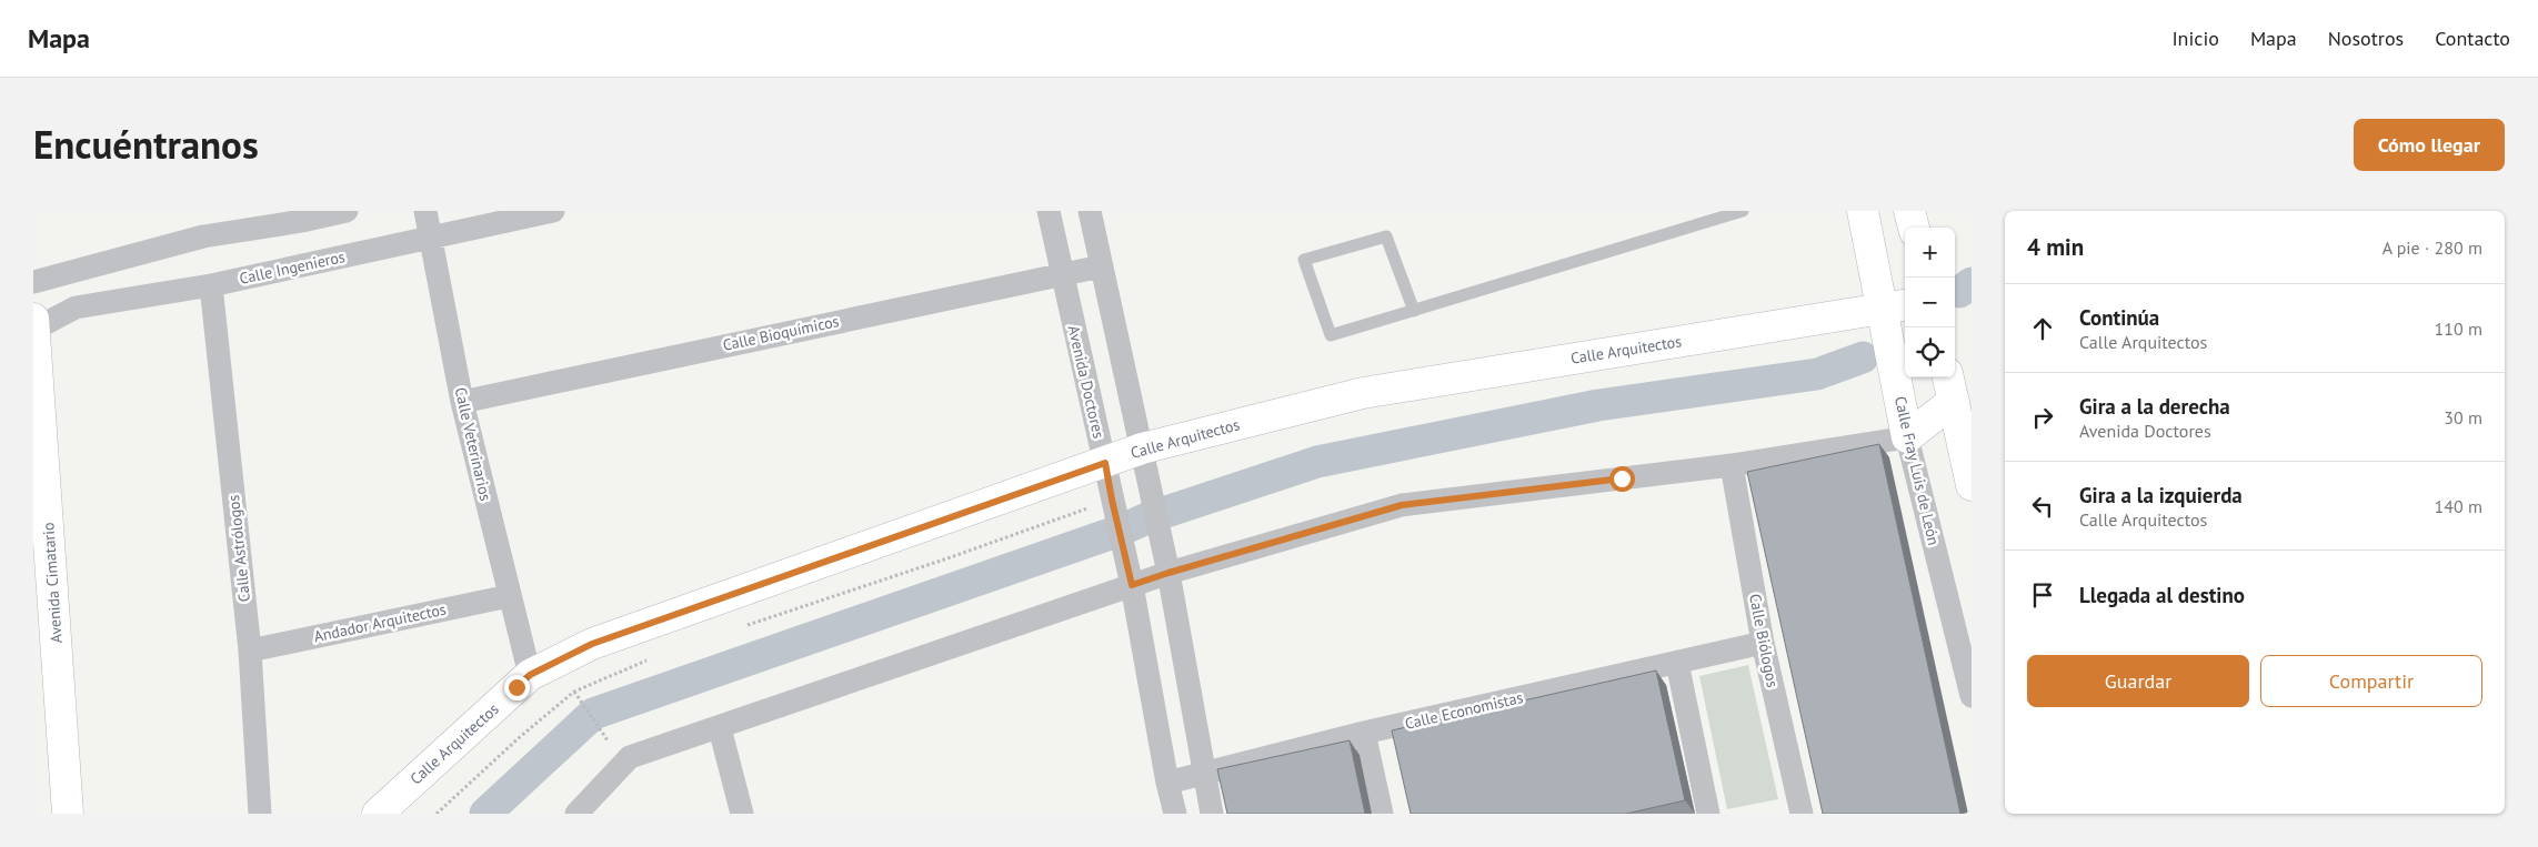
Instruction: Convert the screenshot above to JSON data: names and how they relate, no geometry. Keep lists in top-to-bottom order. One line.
{"streets":{"street":["Calle Ingenieros","Calle Bioquímicos","Calle Arquitectos","Avenida Doctores","Calle Veterinarios","Calle Fray Luis de León","Calle Astrólogos","Avenida Cimatario","Andador Arquitectos","Calle Biólogos","Calle Economistas"]},"crossings":[["Calle Ingenieros","Calle Veterinarios"],["Calle Ingenieros","Calle Astrólogos"],["Calle Ingenieros","Avenida Cimatario"],["Calle Bioquímicos","Avenida Doctores"],["Calle Bioquímicos","Calle Veterinarios"],["Calle Arquitectos","Avenida Doctores"],["Calle Arquitectos","Calle Veterinarios"],["Calle Arquitectos","Calle Fray Luis de León"],["Avenida Doctores","Calle Economistas"],["Calle Veterinarios","Andador Arquitectos"],["Calle Astrólogos","Andador Arquitectos"],["Calle Biólogos","Calle Economistas"]],"page":{"header":"Mapa","nav":["Inicio","Mapa","Nosotros","Contacto"],"title":"Encuéntranos","buttons":["Cómo llegar",["Guardar","Compartir"]],"heading":["4 min","A pie · 280 m"],"map_buttons":["+","−"],"list":[["Continúa","Calle Arquitectos","110 m"],["Gira a la derecha","Avenida Doctores","30 m"],["Gira a la izquierda","Calle Arquitectos","140 m"],"Llegada al destino"]}}
